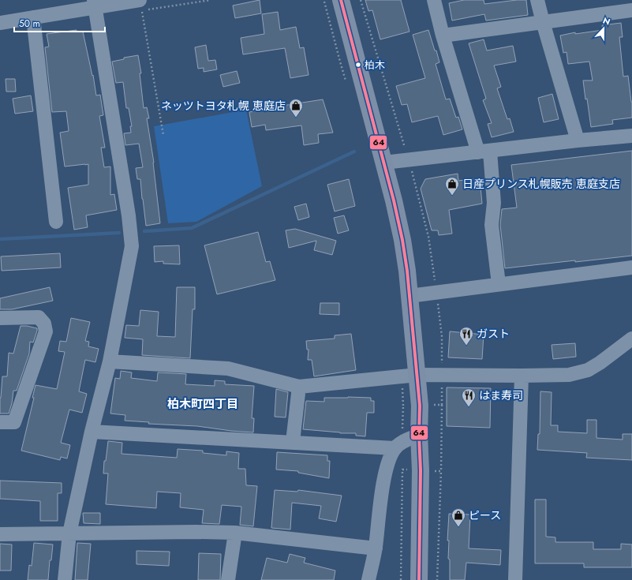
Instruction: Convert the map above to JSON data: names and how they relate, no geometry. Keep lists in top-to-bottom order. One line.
{"districts":["柏木町四丁目"],"places":{"other":["柏木"],"shop":["ネッツトヨタ札幌 恵庭店","日産プリンス札幌販売 恵庭支店","ピース"],"restaurant":["ガスト","はま寿司"]},"lines":["transit line 64"],"scale_bar":"50 m","north":"top"}
